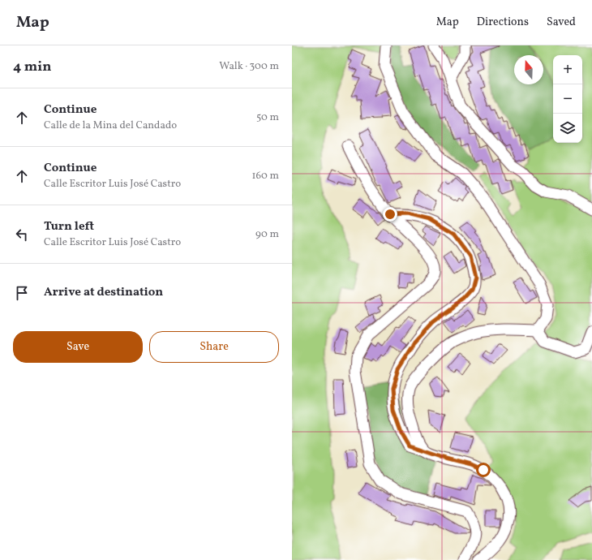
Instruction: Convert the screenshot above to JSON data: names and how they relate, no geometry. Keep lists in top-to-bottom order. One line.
{"north":"top","page":{"header":"Map","nav":["Map","Directions","Saved"],"heading":["4 min","Walk · 300 m"],"map_buttons":["+","−"],"list":[["Continue","Calle de la Mina del Candado","50 m"],["Continue","Calle Escritor Luis José Castro","160 m"],["Turn left","Calle Escritor Luis José Castro","90 m"],"Arrive at destination"],"buttons":["Save","Share"]}}
